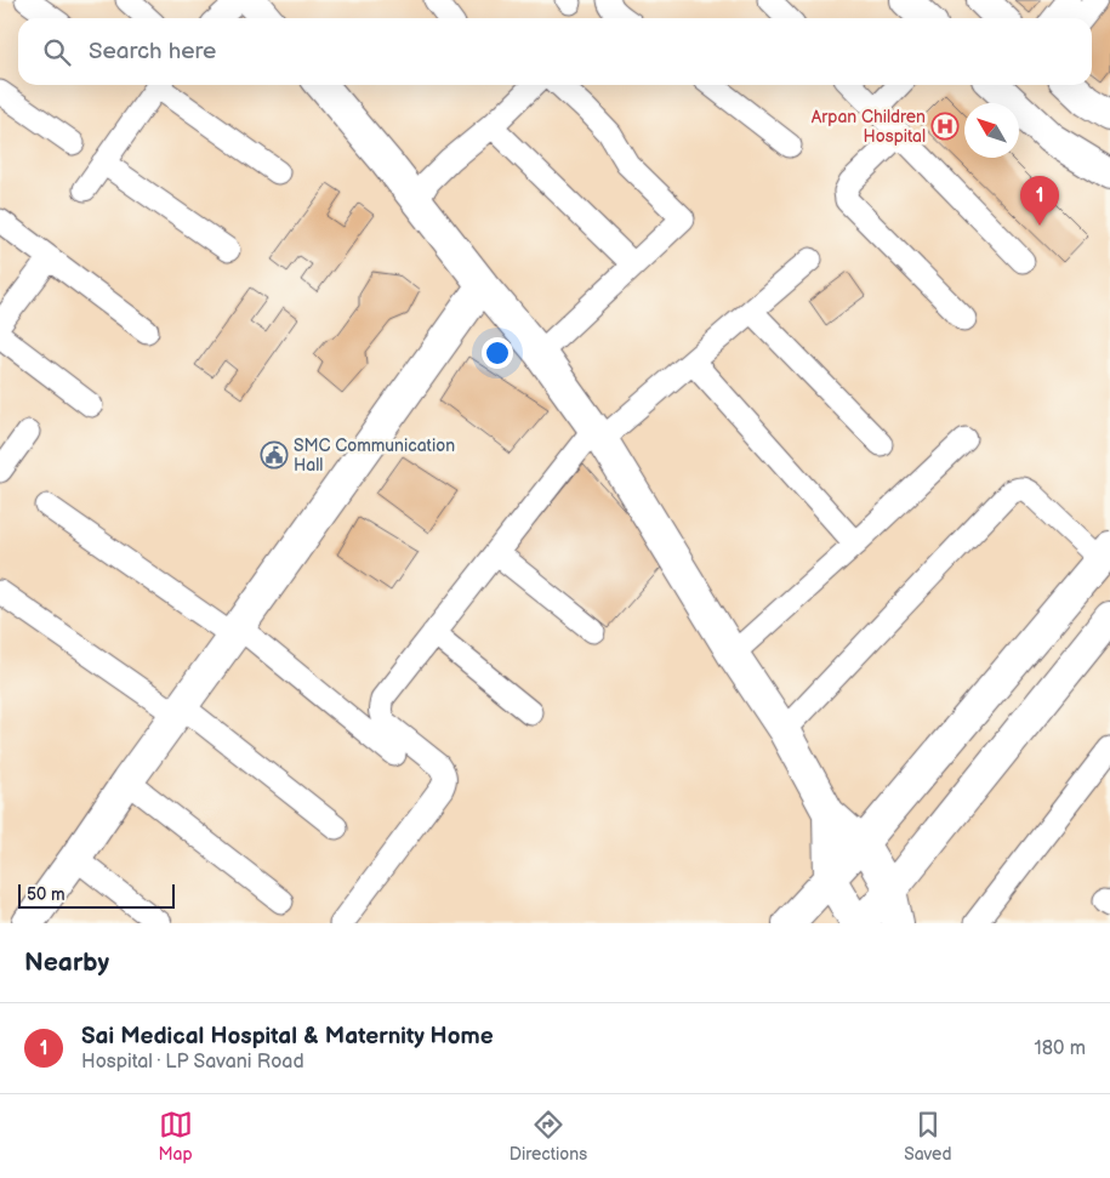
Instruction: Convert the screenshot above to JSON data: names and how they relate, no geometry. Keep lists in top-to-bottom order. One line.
{"places":{"hospital":["Arpan Children Hospital"],"public building":["SMC Communication Hall"]},"scale_bar":"50 m","north":"top left","page":{"search":"Search here","pins":"1","scale":"50 m","heading":"Nearby","list":[{"mark":"1","name":"Sai Medical Hospital & Maternity Home","note":"Hospital · LP Savani Road","value":"180 m"}],"nav":["Map","Directions","Saved"]}}
